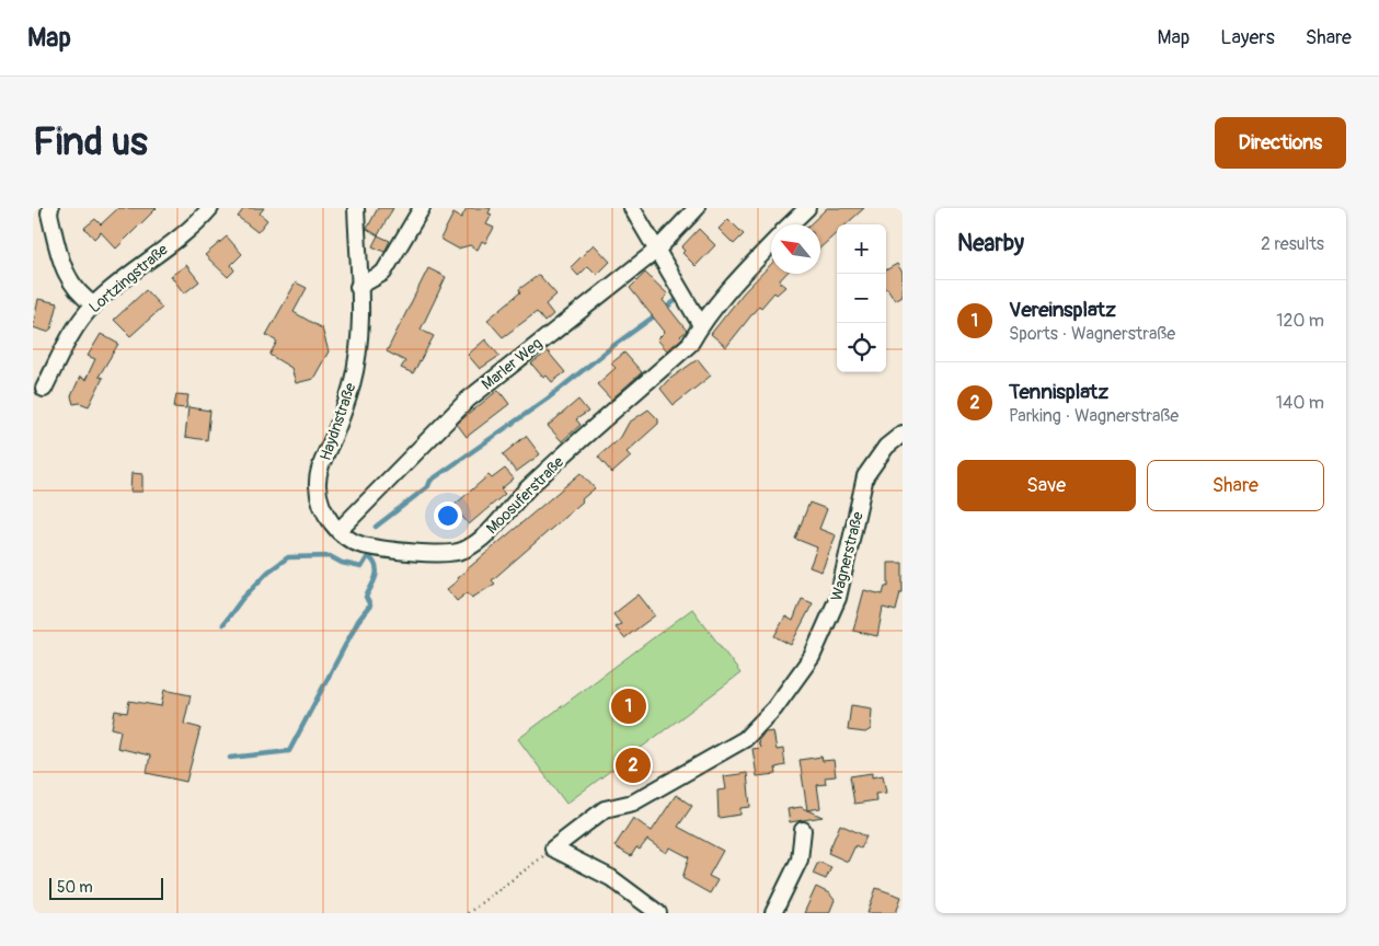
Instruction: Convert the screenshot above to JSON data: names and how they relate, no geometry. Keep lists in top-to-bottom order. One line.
{"streets":{"street":["Lortzingstraße","Marler Weg","Haydnstraße","Moosuferstraße","Wagnerstraße"]},"crossings":[["Marler Weg","Haydnstraße"],["Marler Weg","Moosuferstraße"],["Haydnstraße","Moosuferstraße"]],"scale_bar":"50 m","north":"top left","page":{"header":"Map","nav":["Map","Layers","Share"],"buttons":["Directions",["Save","Share"]],"title":"Find us","heading":["Nearby","2 results"],"map_buttons":["+","−"],"list":[{"mark":"1","name":"Vereinsplatz","note":"Sports · Wagnerstraße","value":"120 m"},{"mark":"2","name":"Tennisplatz","note":"Parking · Wagnerstraße","value":"140 m"}],"pins":["1","2"],"scale":"50 m"}}
